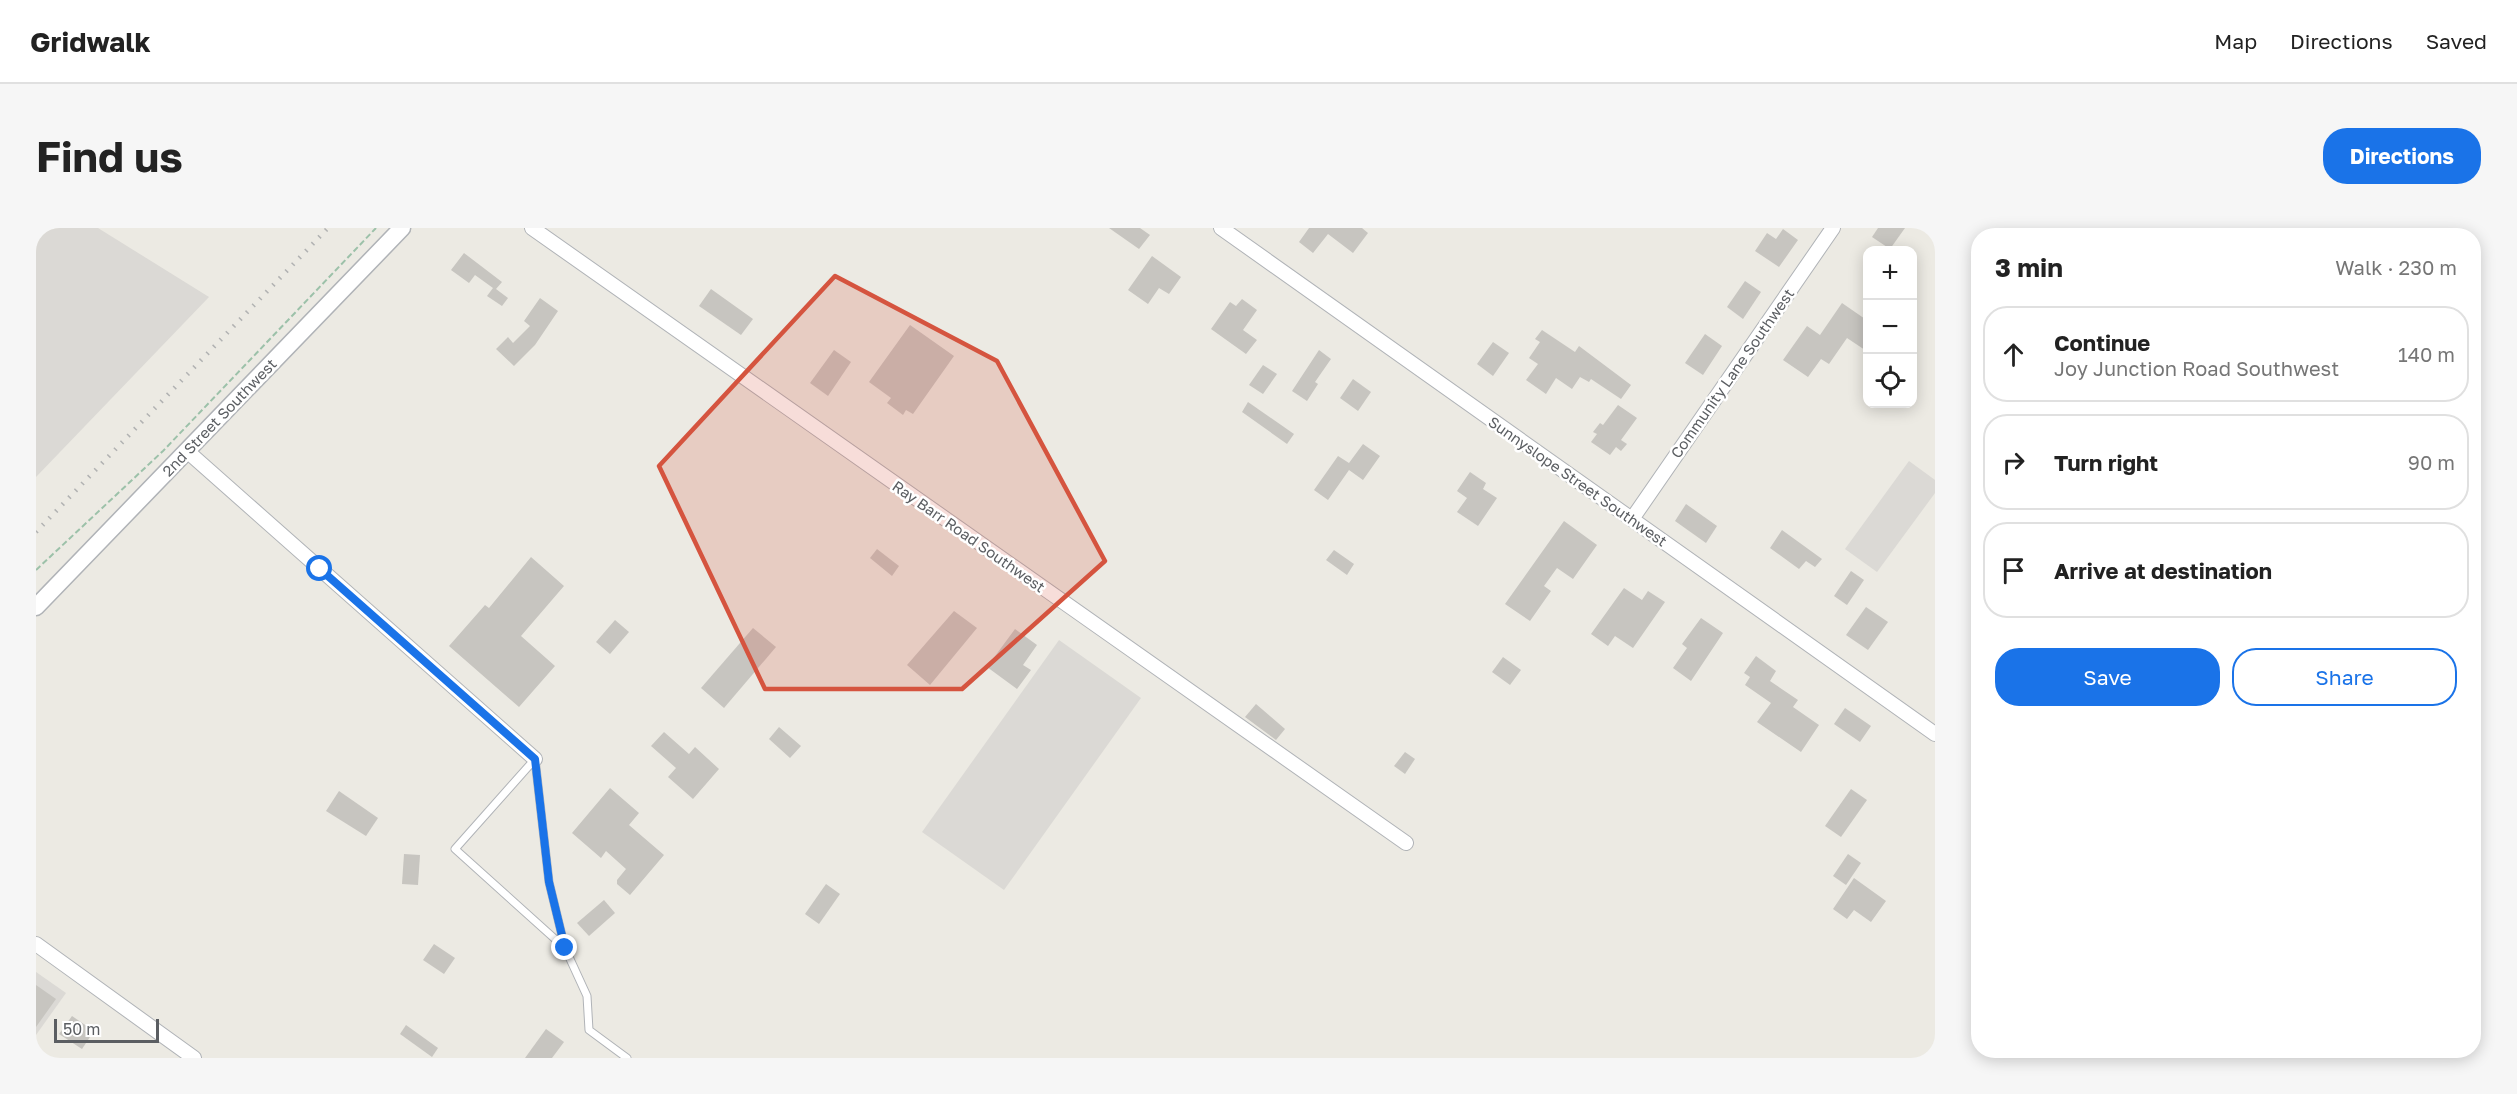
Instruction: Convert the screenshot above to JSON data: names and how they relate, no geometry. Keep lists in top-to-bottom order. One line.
{"streets":{"street":["Community Lane Southwest","2nd Street Southwest","Sunnyslope Street Southwest","Ray Barr Road Southwest"]},"crossings":[["Community Lane Southwest","Sunnyslope Street Southwest"]],"scale_bar":"50 m","page":{"header":"Gridwalk","nav":["Map","Directions","Saved"],"buttons":["Directions",["Save","Share"]],"title":"Find us","heading":["3 min","Walk · 230 m"],"map_buttons":["+","−"],"list":[["Continue","Joy Junction Road Southwest","140 m"],["Turn right","90 m"],"Arrive at destination"],"scale":"50 m"}}
